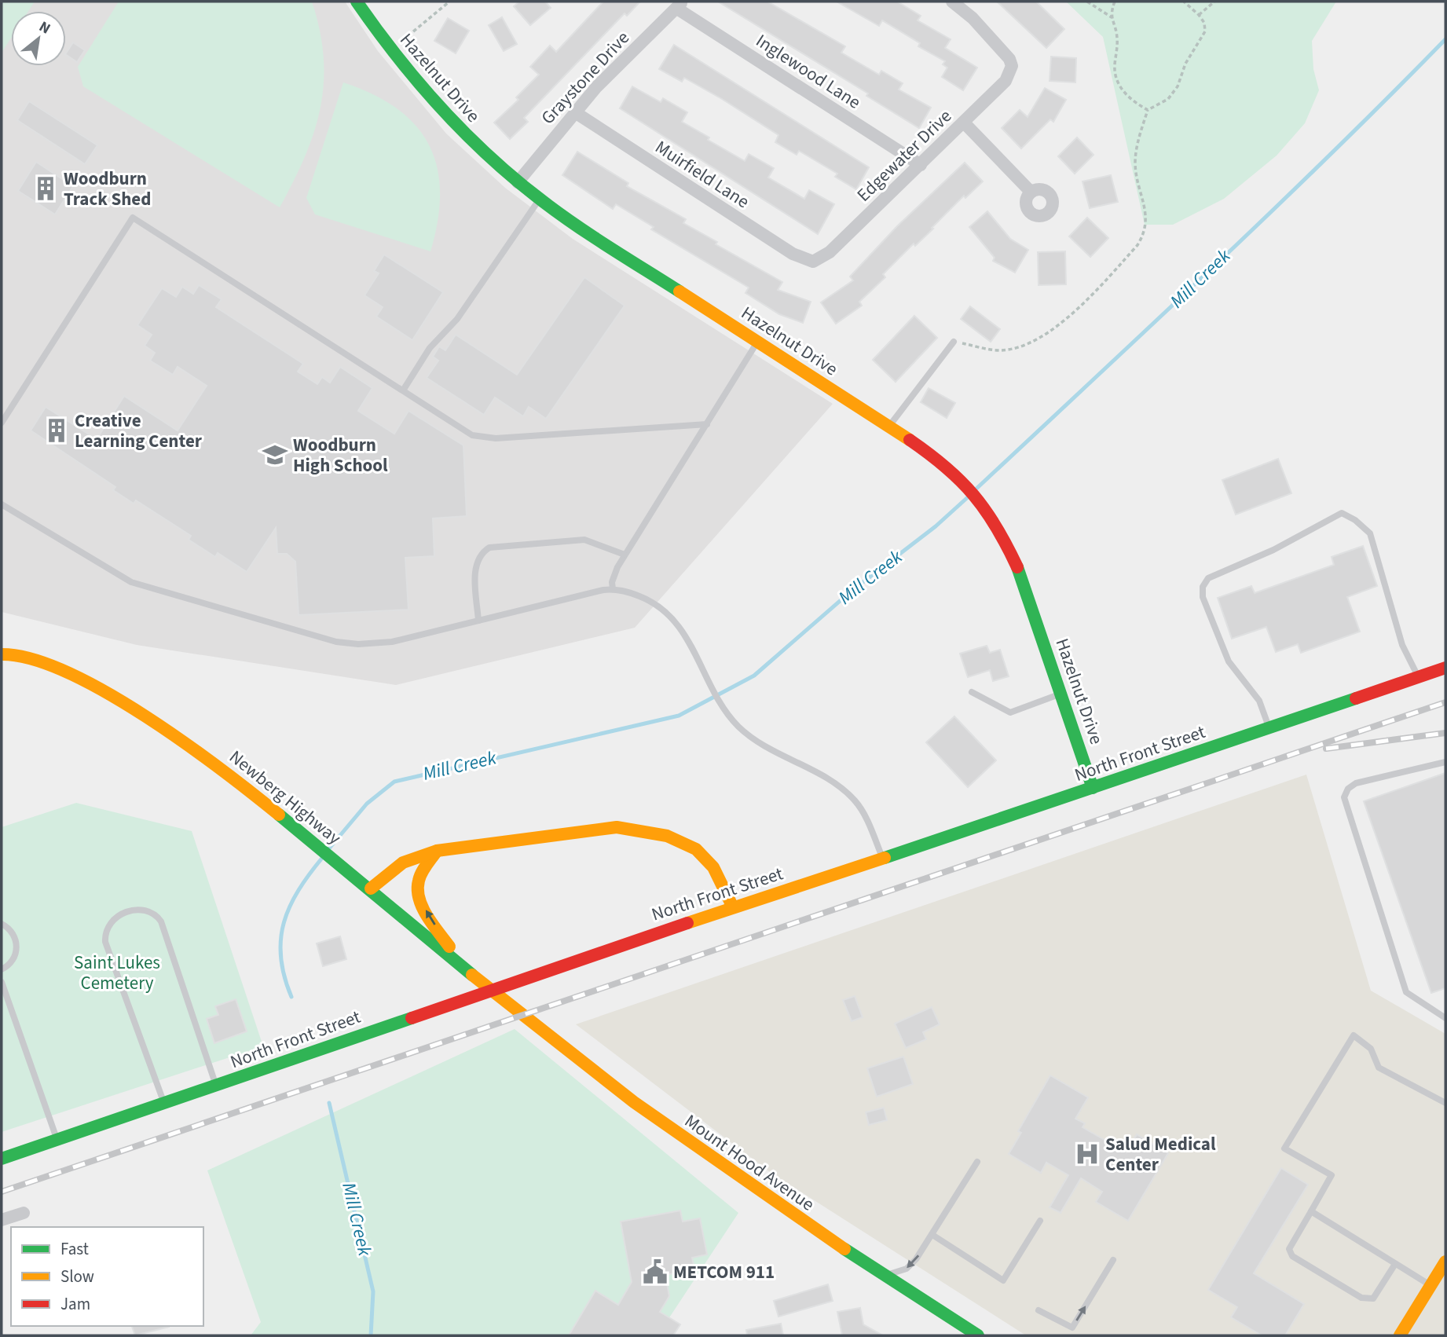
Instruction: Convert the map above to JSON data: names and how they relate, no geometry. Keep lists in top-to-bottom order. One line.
{"streets":{"main road":["Hazelnut Drive","North Front Street","Newberg Highway","Mount Hood Avenue"],"street":["Inglewood Lane","Graystone Drive","Edgewater Drive","Muirfield Lane"]},"crossings":[["Inglewood Lane","Graystone Drive"],["Inglewood Lane","Edgewater Drive"],["Hazelnut Drive","Graystone Drive"],["Hazelnut Drive","North Front Street"],["Graystone Drive","Muirfield Lane"],["Edgewater Drive","Muirfield Lane"],["Newberg Highway","Mount Hood Avenue"]],"water":["Mill Creek"],"parks":["Saint Lukes Cemetery"],"places":{"building":["Woodburn Track Shed","Creative Learning Center"],"school or university":["Woodburn High School"],"hospital":["Salud Medical Center"],"public building":["METCOM 911"]},"legend":["Fast","Slow","Jam"],"north":"top right"}
